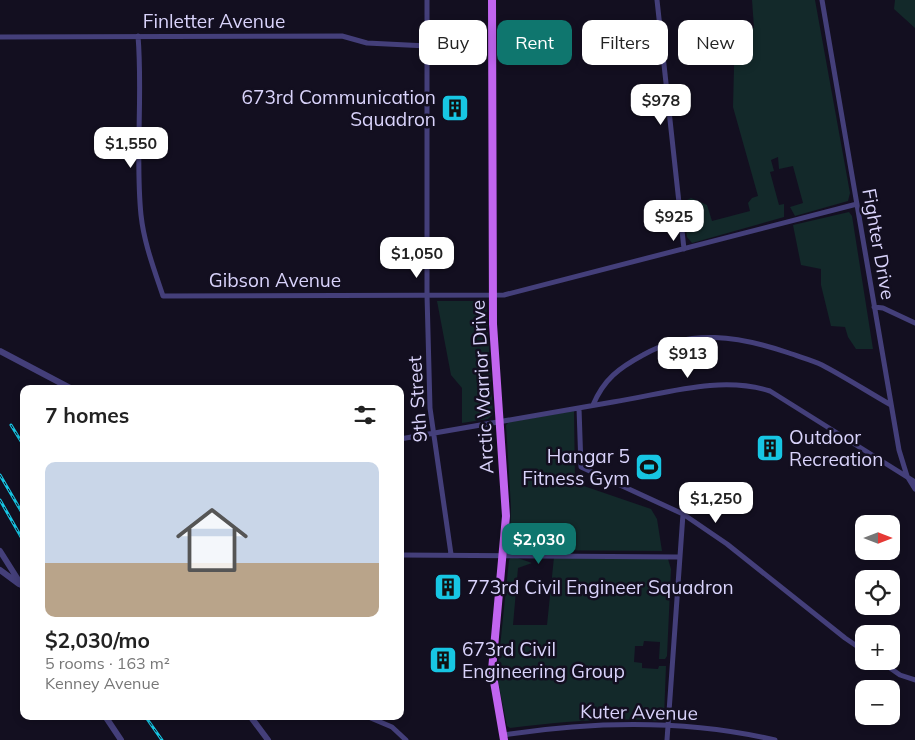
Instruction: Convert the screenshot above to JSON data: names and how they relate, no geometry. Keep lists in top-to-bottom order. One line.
{"streets":{"main road":["Arctic Warrior Drive"],"street":["Finletter Avenue","Fighter Drive","Gibson Avenue","9th Street","Kuter Avenue"]},"crossings":[["Finletter Avenue","Gibson Avenue"],["Fighter Drive","Gibson Avenue"],["Gibson Avenue","Arctic Warrior Drive"],["Gibson Avenue","9th Street"],["Arctic Warrior Drive","Kuter Avenue"]],"places":{"building":["673rd Communication Squadron","Outdoor Recreation","773rd Civil Engineer Squadron","673rd Civil Engineering Group"],"sports":["Hangar 5 Fitness Gym"]},"north":"right","page":{"chip":["Buy","Rent","Filters","New"],"price":["$978","$1,550","$925","$1,050","$913","$1,250","$2,030"],"heading":"7 homes","list":[{"name":"$2,030/mo","note":"5 rooms · 163 m² · Kenney Avenue"}],"map_buttons":["+","−"]}}
